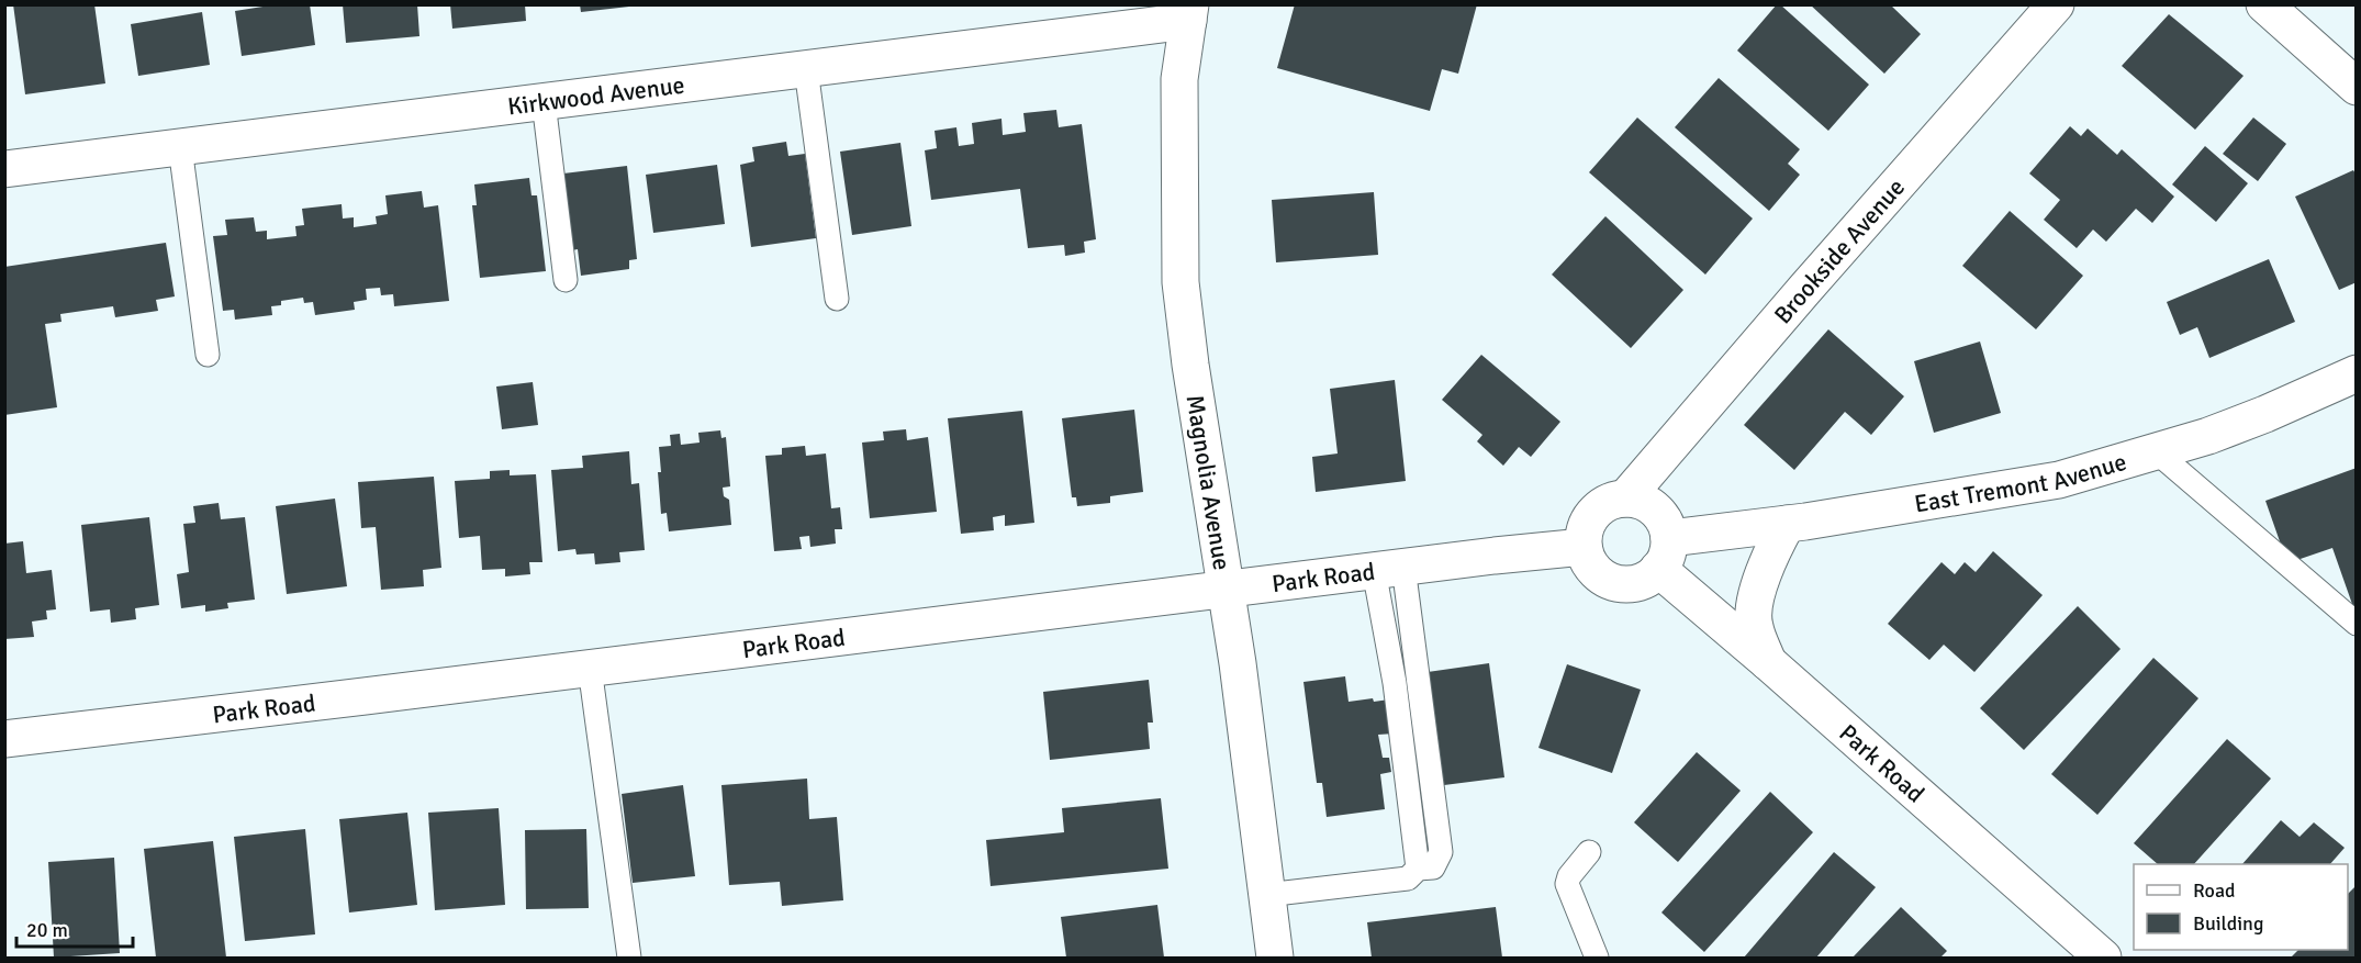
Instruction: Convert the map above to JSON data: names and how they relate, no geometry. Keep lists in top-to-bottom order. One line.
{"streets":{"street":["Kirkwood Avenue","Brookside Avenue","Magnolia Avenue","East Tremont Avenue","Park Road"]},"crossings":[["Kirkwood Avenue","Magnolia Avenue"],["Brookside Avenue","East Tremont Avenue"],["Brookside Avenue","Park Road"],["Magnolia Avenue","Park Road"],["East Tremont Avenue","Park Road"]],"legend":["Road","Building"],"scale_bar":"20 m"}
